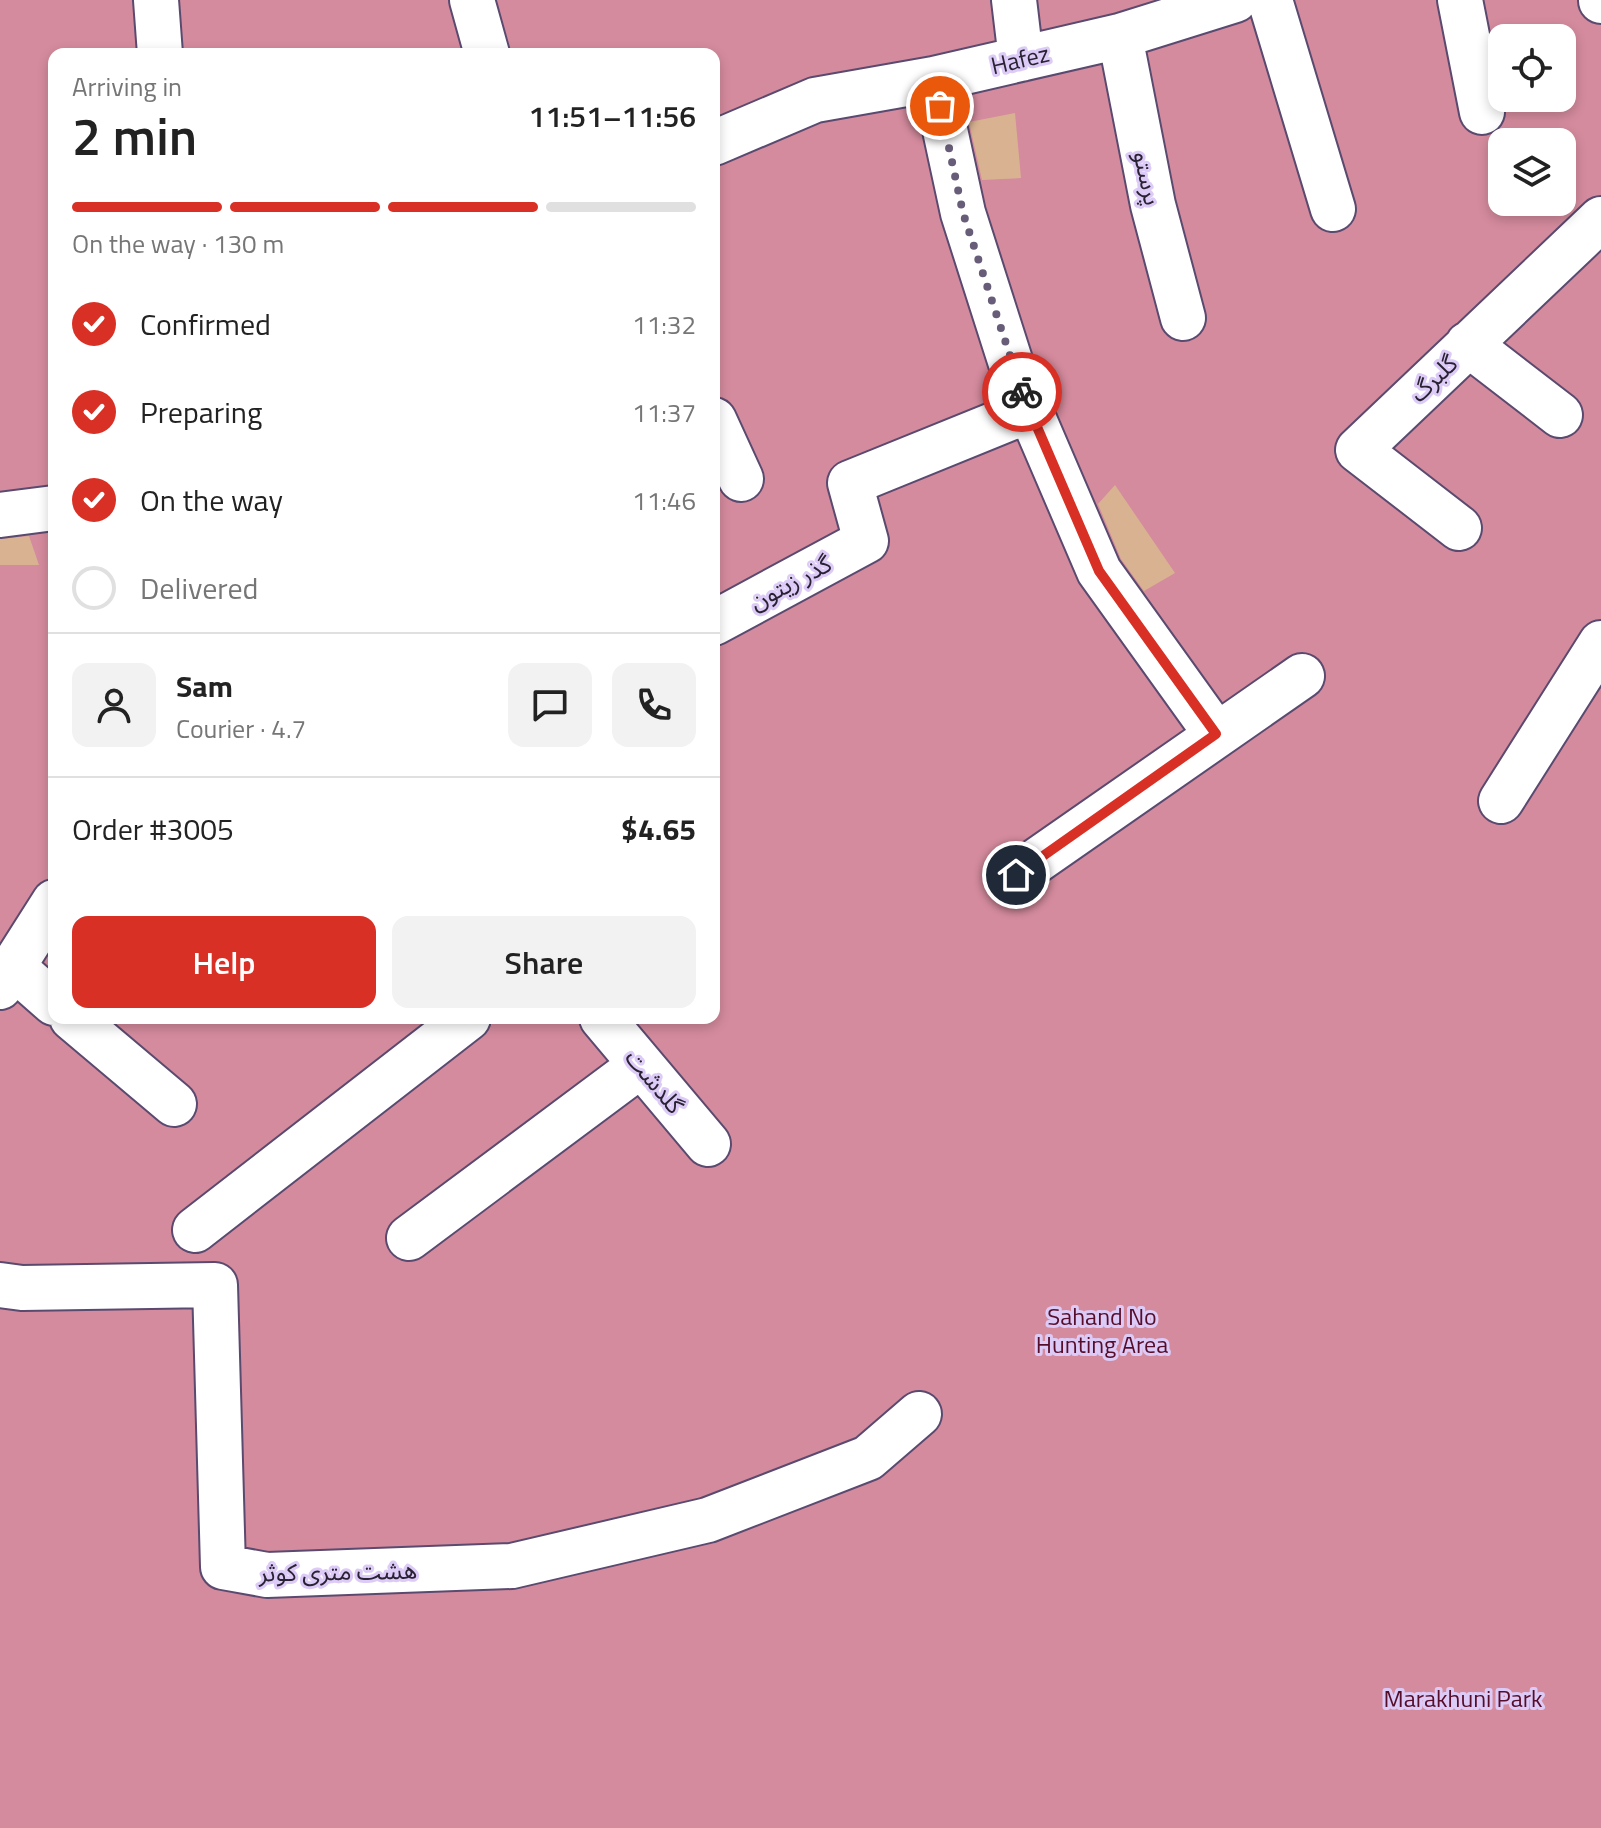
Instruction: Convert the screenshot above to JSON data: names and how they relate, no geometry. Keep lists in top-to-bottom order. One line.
{"streets":{"street":["Hafez","پرستو","گلبرگ","گذر زیتون","گلدشت","هشت متری کوثر"]},"crossings":[["Hafez","پرستو"]],"parks":["Sahand No Hunting Area","Marakhuni Park"],"page":{"heading":["2 min","Arriving in","11:51–11:56"],"panel":["Sam","Courier · 4.7","Order #3005","$4.65"],"bar":"On the way · 130 m","list":[["Confirmed","11:32"],["Preparing","11:37"],["On the way","11:46"],"Delivered"],"buttons":["Help","Share"]}}
